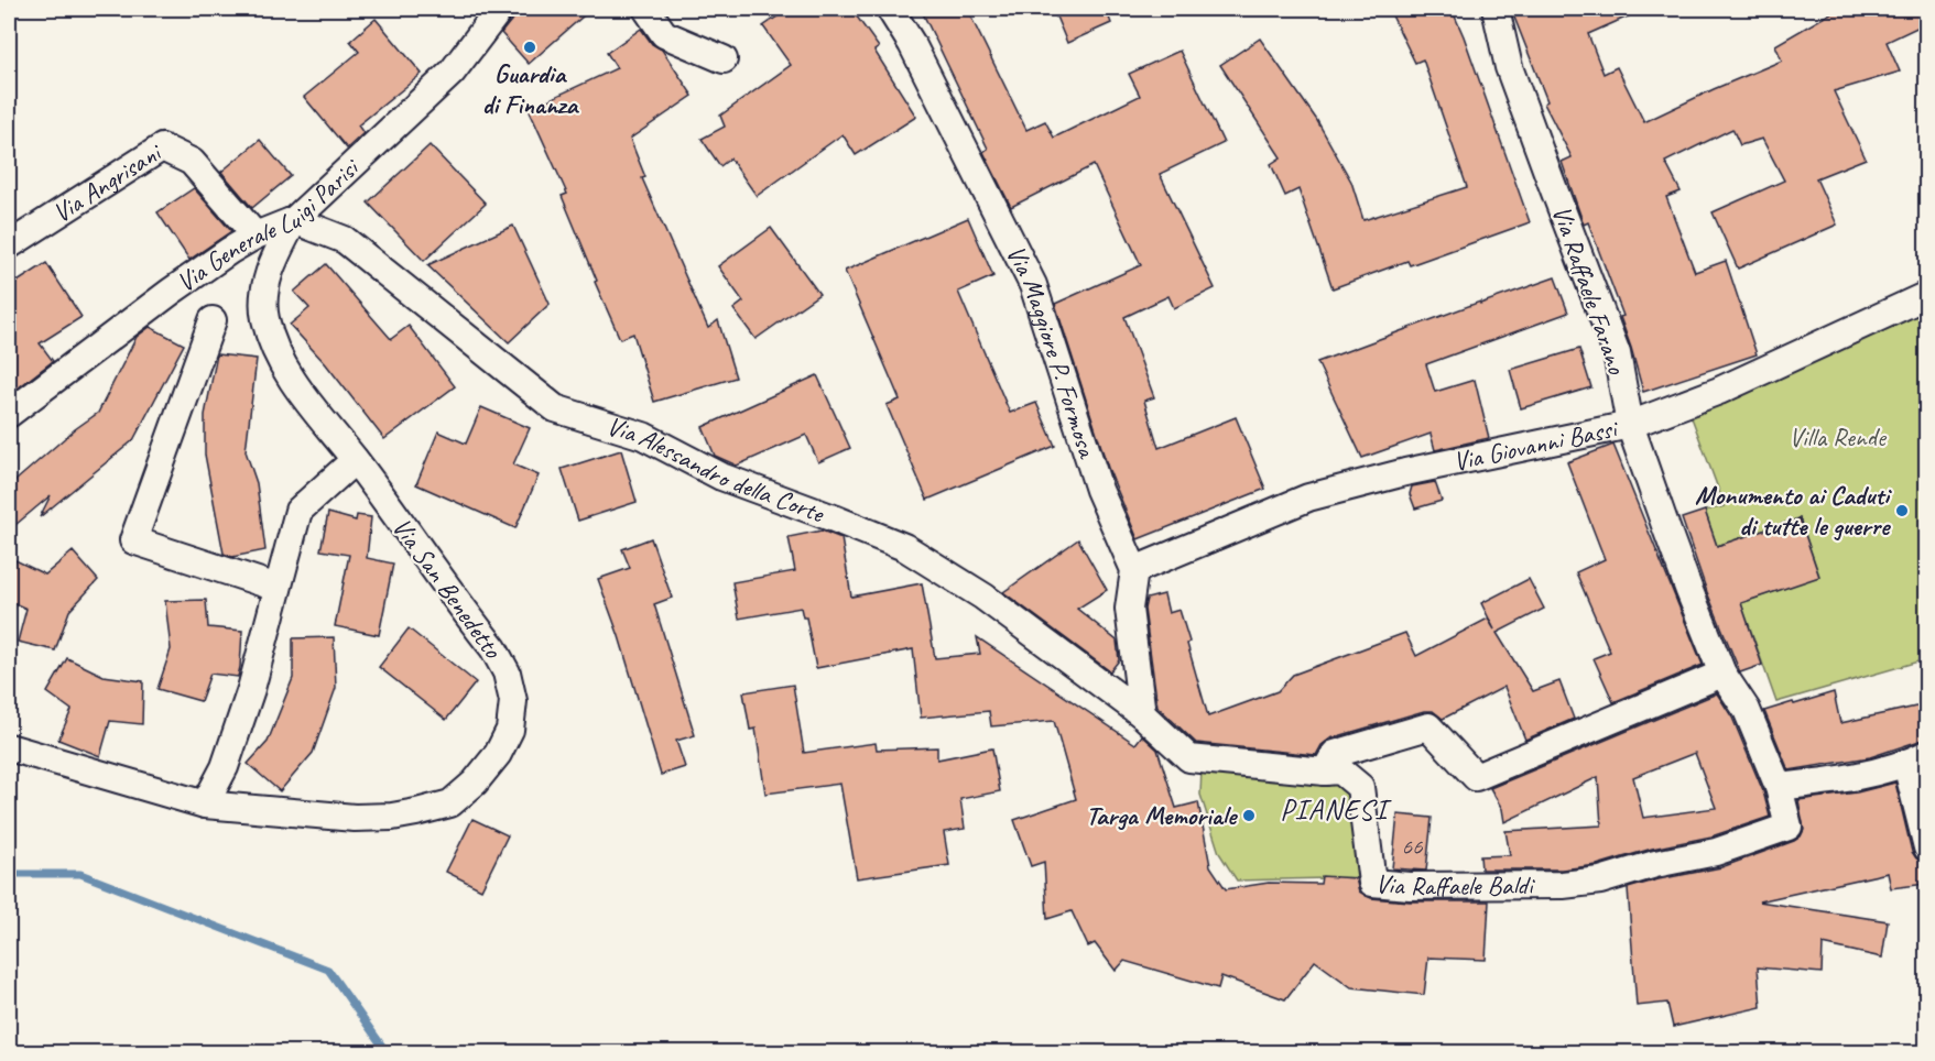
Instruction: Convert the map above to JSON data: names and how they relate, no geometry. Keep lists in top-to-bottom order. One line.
{"streets":{"street":["Via Angrisani","Via Generale Luigi Parisi","Via Raffaele Farano","Via Maggiore P. Formosa","Via Giovanni Bassi","Via Alessandro della Corte","Via San Benedetto","Via Raffaele Baldi"]},"crossings":[["Via Angrisani","Via Generale Luigi Parisi"],["Via Generale Luigi Parisi","Via Alessandro della Corte"],["Via Generale Luigi Parisi","Via San Benedetto"],["Via Raffaele Farano","Via Giovanni Bassi"],["Via Raffaele Farano","Via Raffaele Baldi"],["Via Maggiore P. Formosa","Via Giovanni Bassi"],["Via Alessandro della Corte","Via San Benedetto"],["Via Alessandro della Corte","Via Raffaele Baldi"]],"districts":["PIANESI"],"parks":["Villa Rende"],"places":["Guardia di Finanza","Monumento ai Caduti di tutte le guerre","Targa Memoriale"],"house_numbers":["66"]}
